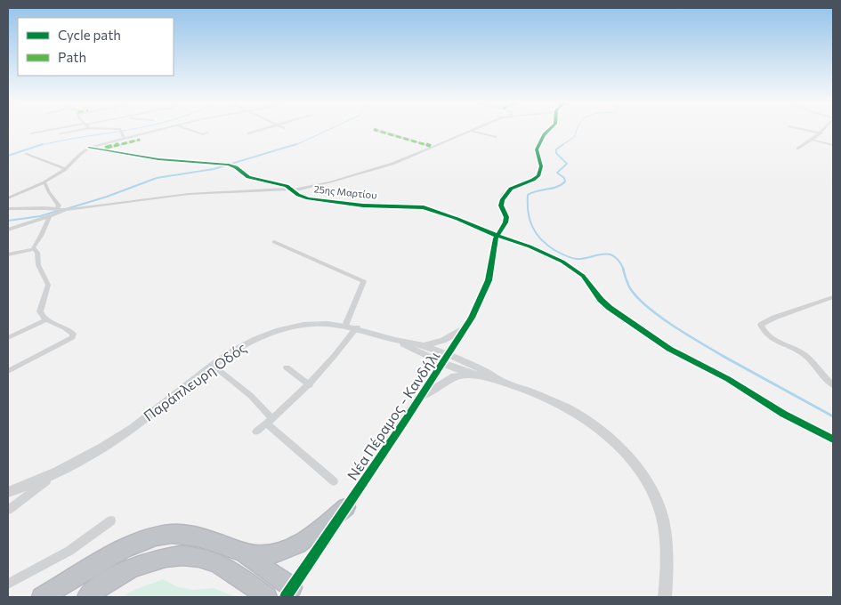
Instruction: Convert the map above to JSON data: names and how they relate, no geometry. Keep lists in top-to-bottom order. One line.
{"streets":{"street":["25ης Μαρτίου","Παράπλευρη Οδός","Νέα Πέραμος - Κανδήλι"]},"crossings":[["25ης Μαρτίου","Νέα Πέραμος - Κανδήλι"],["Παράπλευρη Οδός","Νέα Πέραμος - Κανδήλι"]],"legend":["Cycle path","Path"]}
